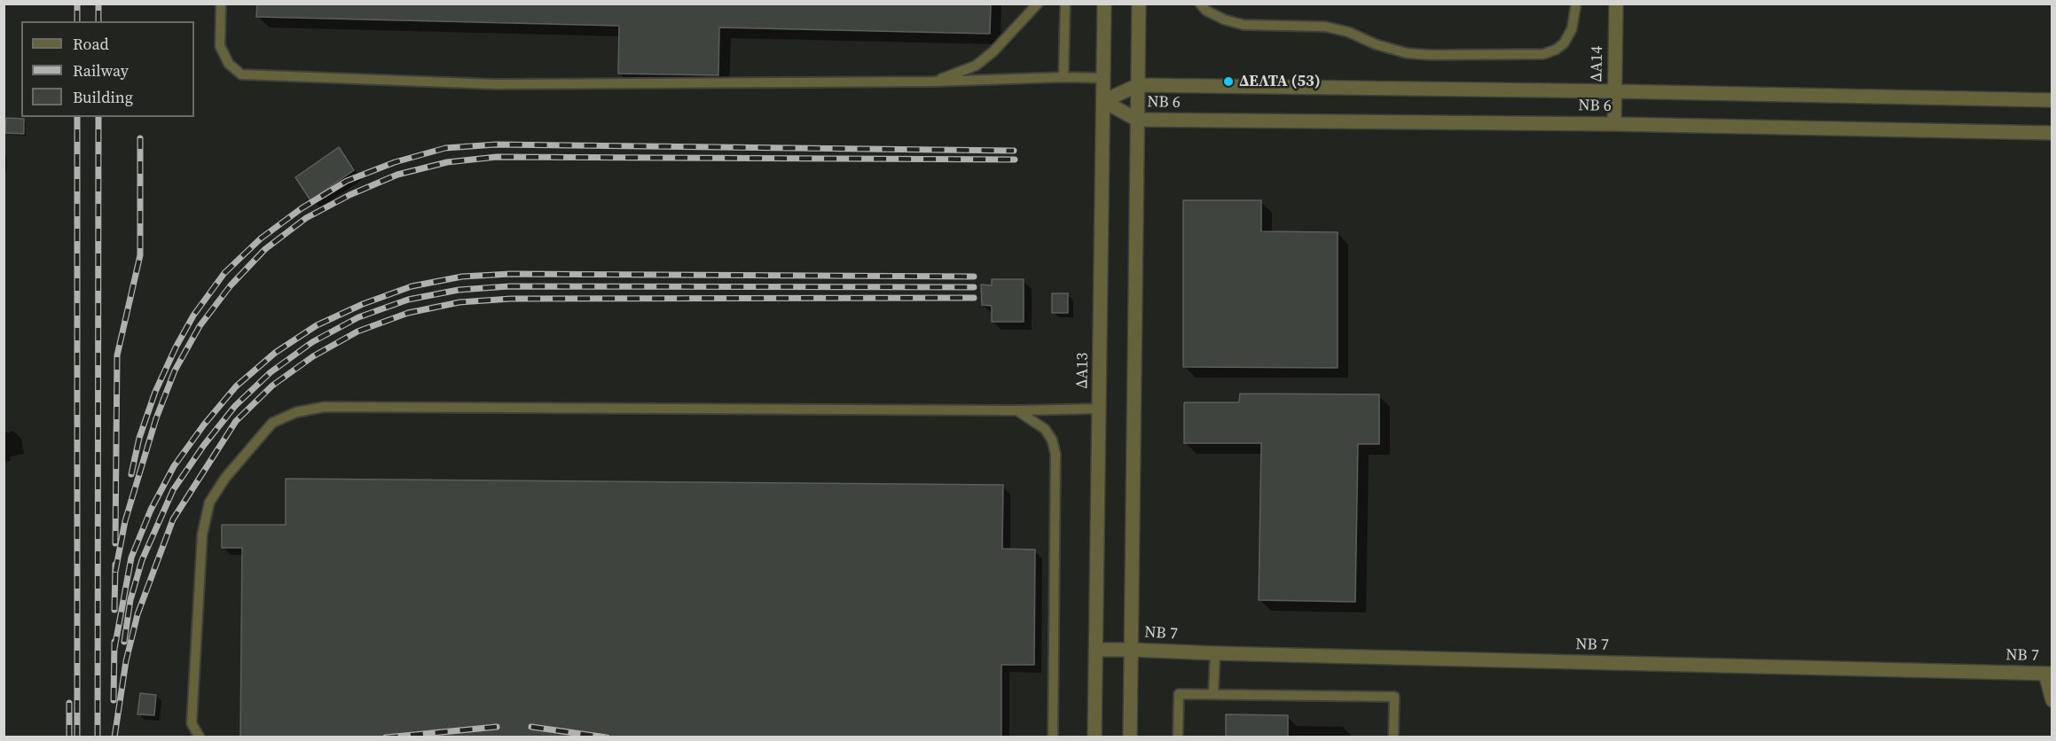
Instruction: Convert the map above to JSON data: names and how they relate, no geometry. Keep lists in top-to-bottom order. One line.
{"streets":{"street":["ΔΑ14","ΝΒ 6","ΔΑ13","ΝΒ 7"]},"crossings":[["ΔΑ14","ΝΒ 6"],["ΔΑ13","ΝΒ 7"]],"places":["ΔΕΛΤΑ (53)"],"legend":["Road","Railway","Building"]}
